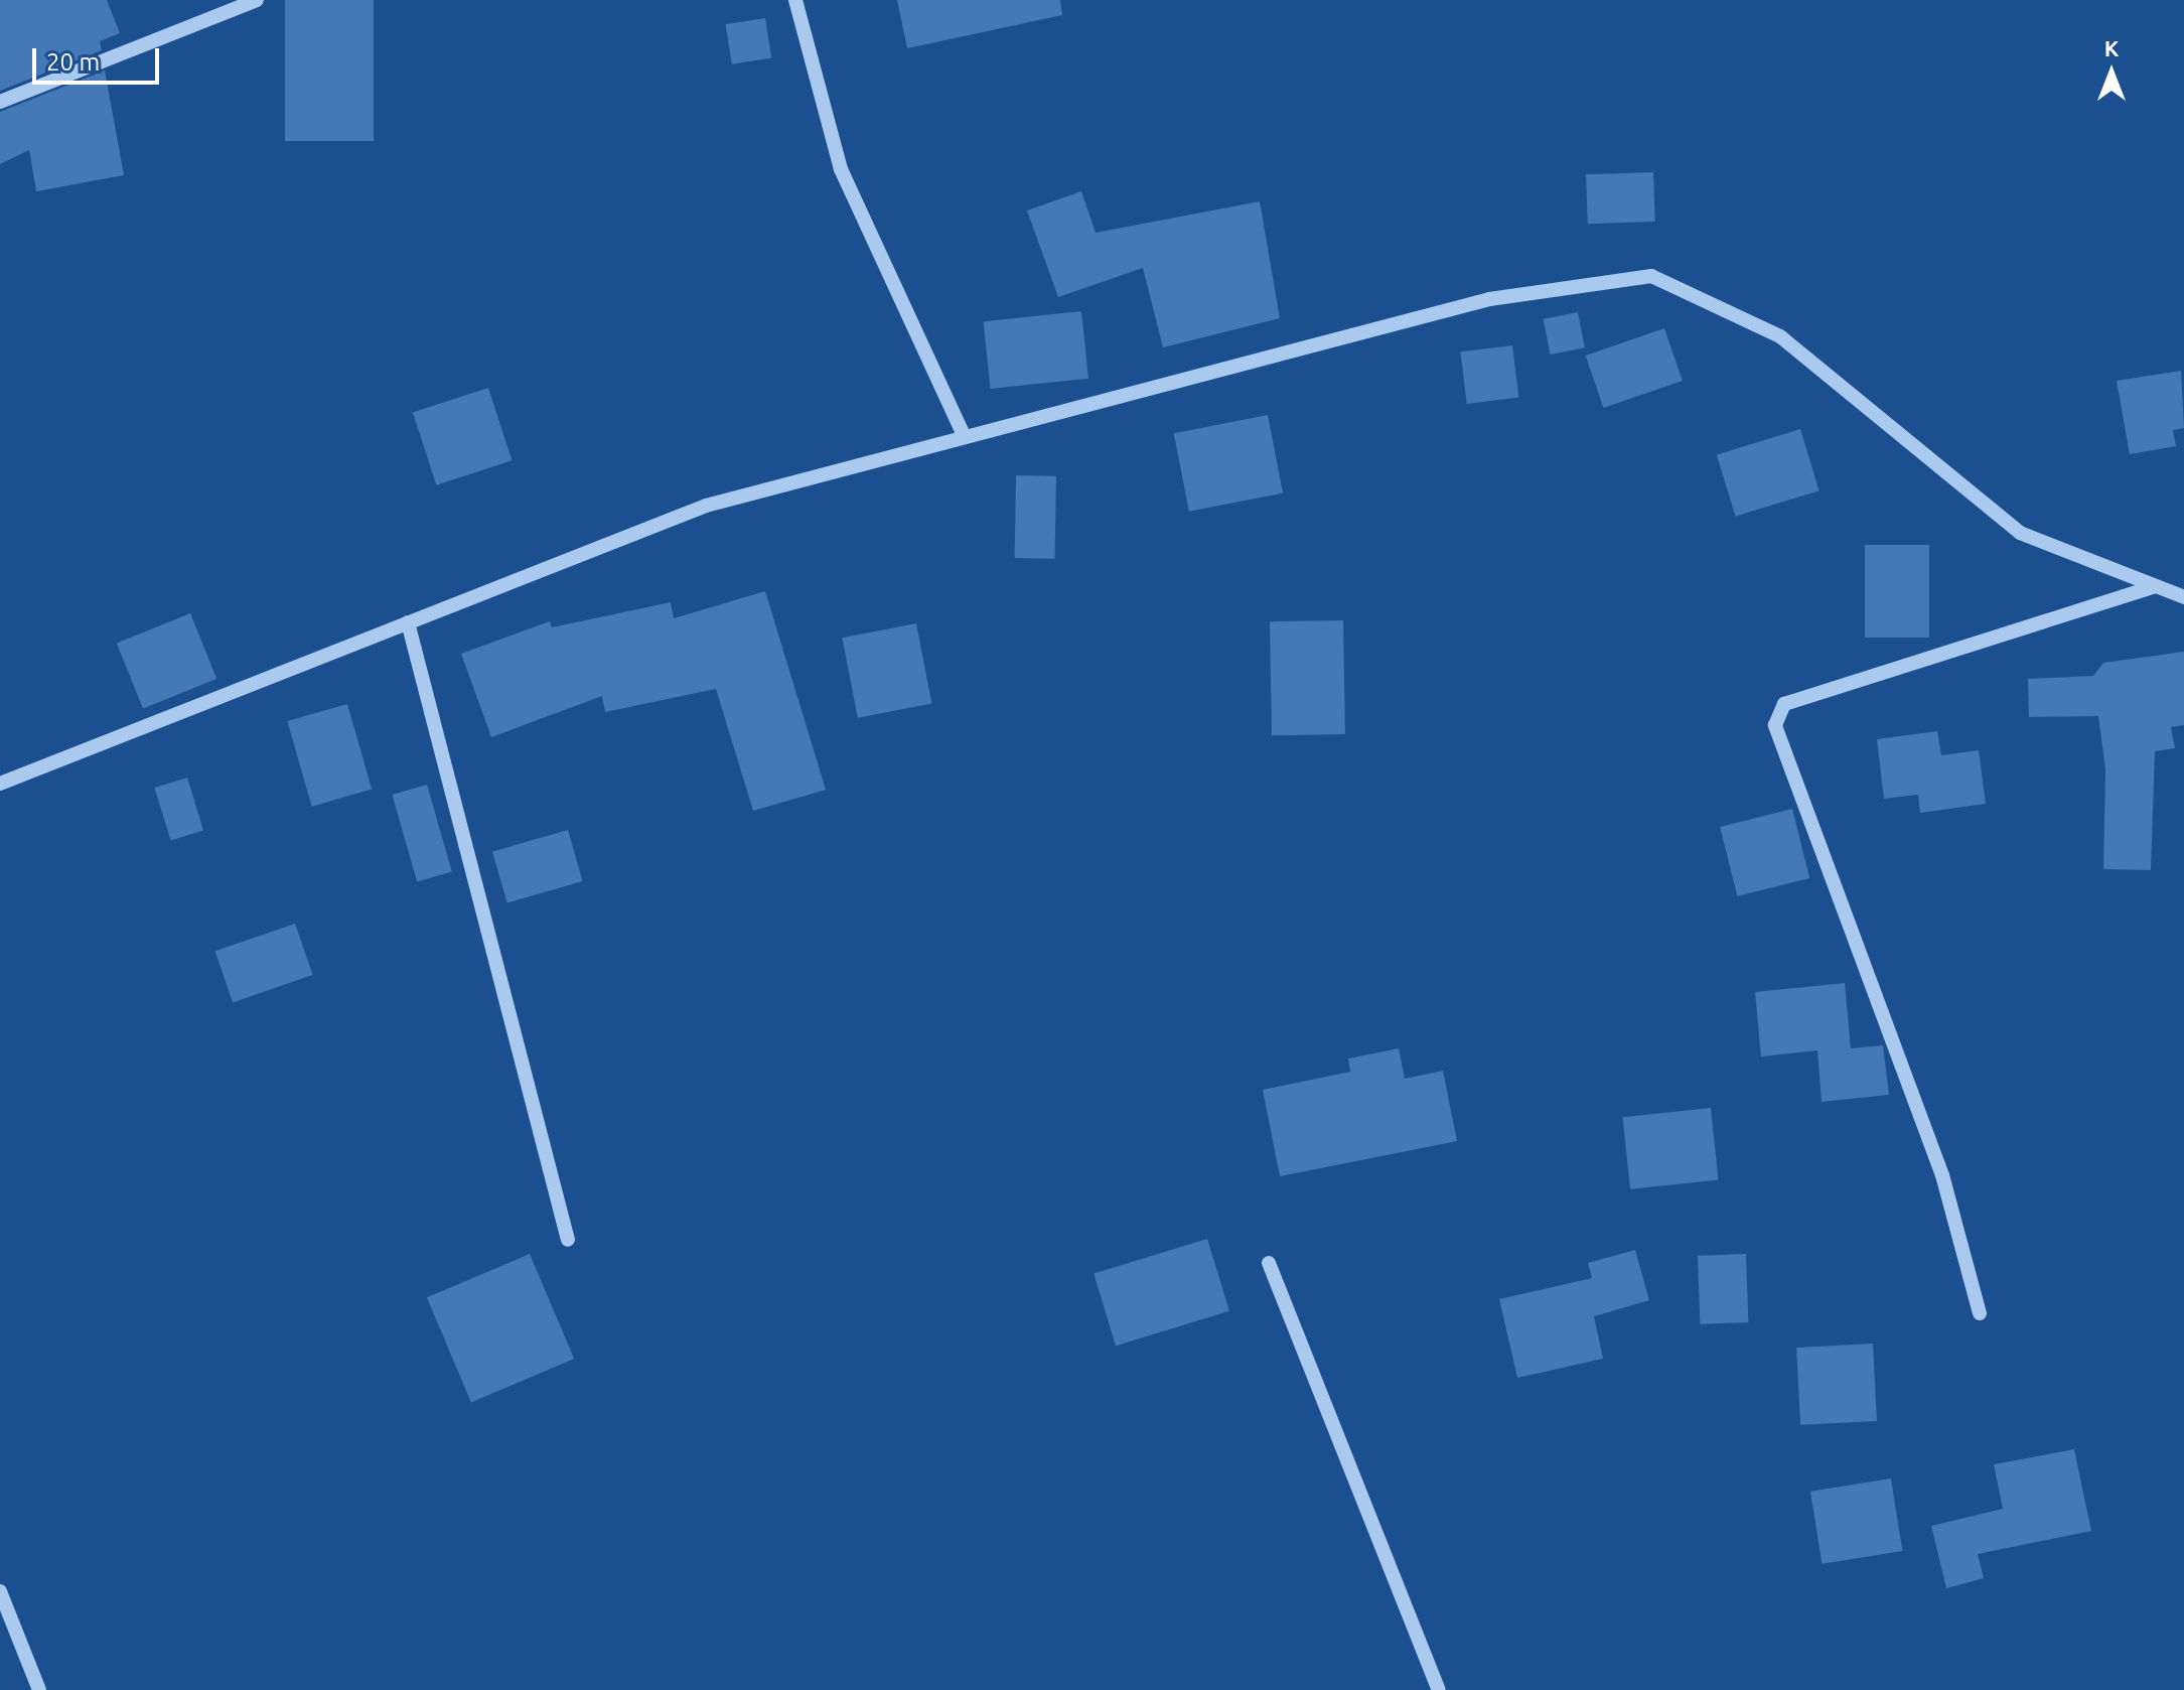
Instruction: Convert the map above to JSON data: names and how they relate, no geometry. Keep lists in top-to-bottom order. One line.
{"scale_bar":"20 m","north":"top"}
